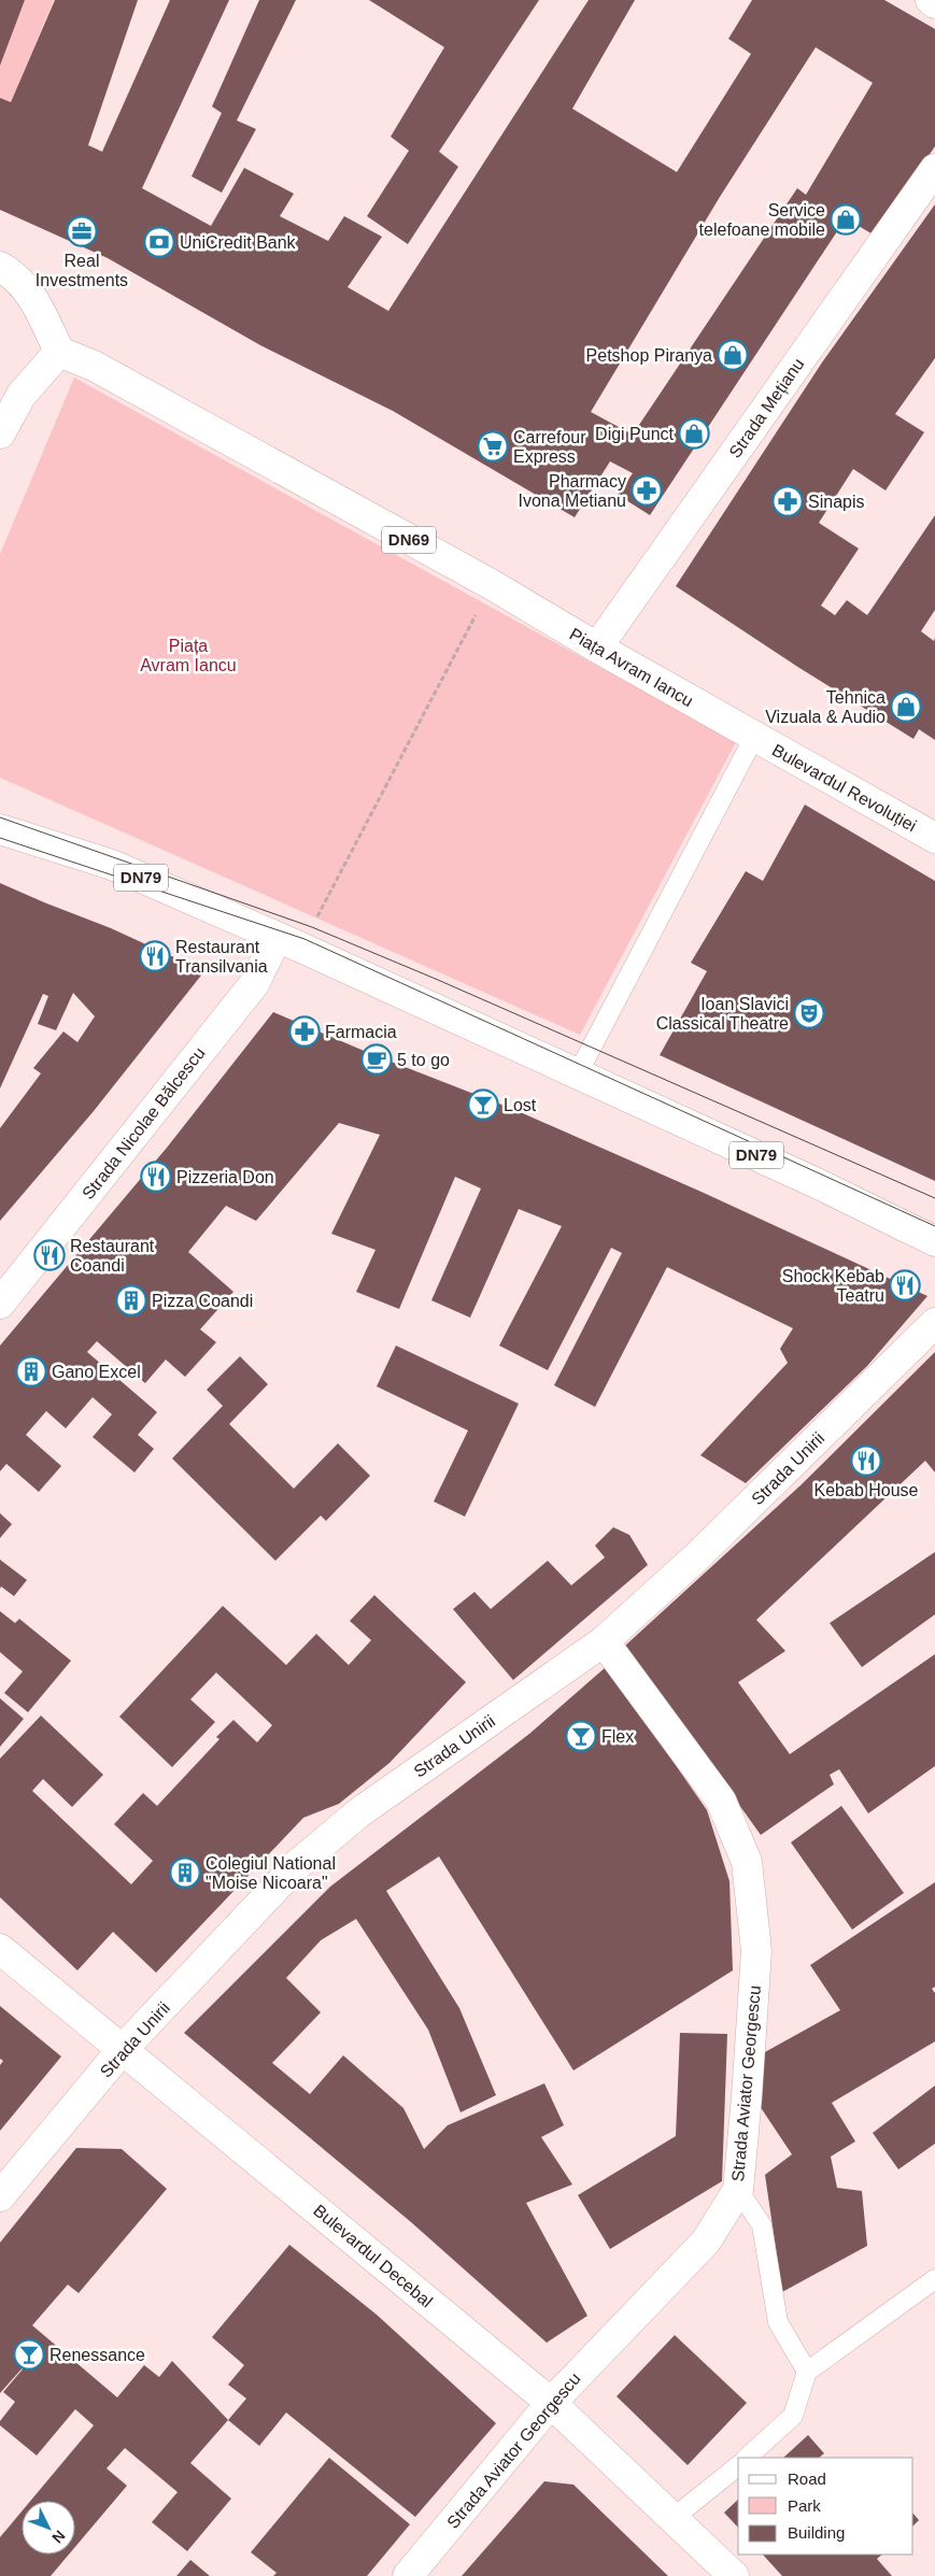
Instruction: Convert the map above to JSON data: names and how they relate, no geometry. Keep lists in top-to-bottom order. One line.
{"streets":{"street":["Strada Mețianu","DN69","Piața Avram Iancu","Bulevardul Revoluției","DN79","Strada Nicolae Bălcescu","Strada Unirii","Strada Aviator Georgescu","Bulevardul Decebal"]},"crossings":[["Strada Mețianu","Piața Avram Iancu"],["Piața Avram Iancu","Bulevardul Revoluției"],["DN79","Strada Nicolae Bălcescu"],["Strada Unirii","Strada Aviator Georgescu"],["Strada Unirii","Bulevardul Decebal"],["Strada Aviator Georgescu","Bulevardul Decebal"]],"parks":["Piața Avram Iancu"],"places":{"shop":["Service telefoane mobile","Petshop Piranya","Digi Punct","Tehnica Vizuala & Audio"],"office":["Real Investments"],"bank":["UniCredit Bank"],"supermarket":["Carrefour Express"],"pharmacy":["Pharmacy Ivona Metianu","Sinapis","Farmacia"],"restaurant":["Restaurant Transilvania","Pizzeria Don","Restaurant Coandi","Shock Kebab Teatru","Kebab House"],"theatre":["Ioan Slavici Classical Theatre"],"cafe":["5 to go"],"bar":["Lost","Flex","Renessance"],"building":["Pizza Coandi","Gano Excel","Colegiul National \"Moise Nicoara\""]},"legend":["Road","Park","Building"],"north":"bottom right"}
